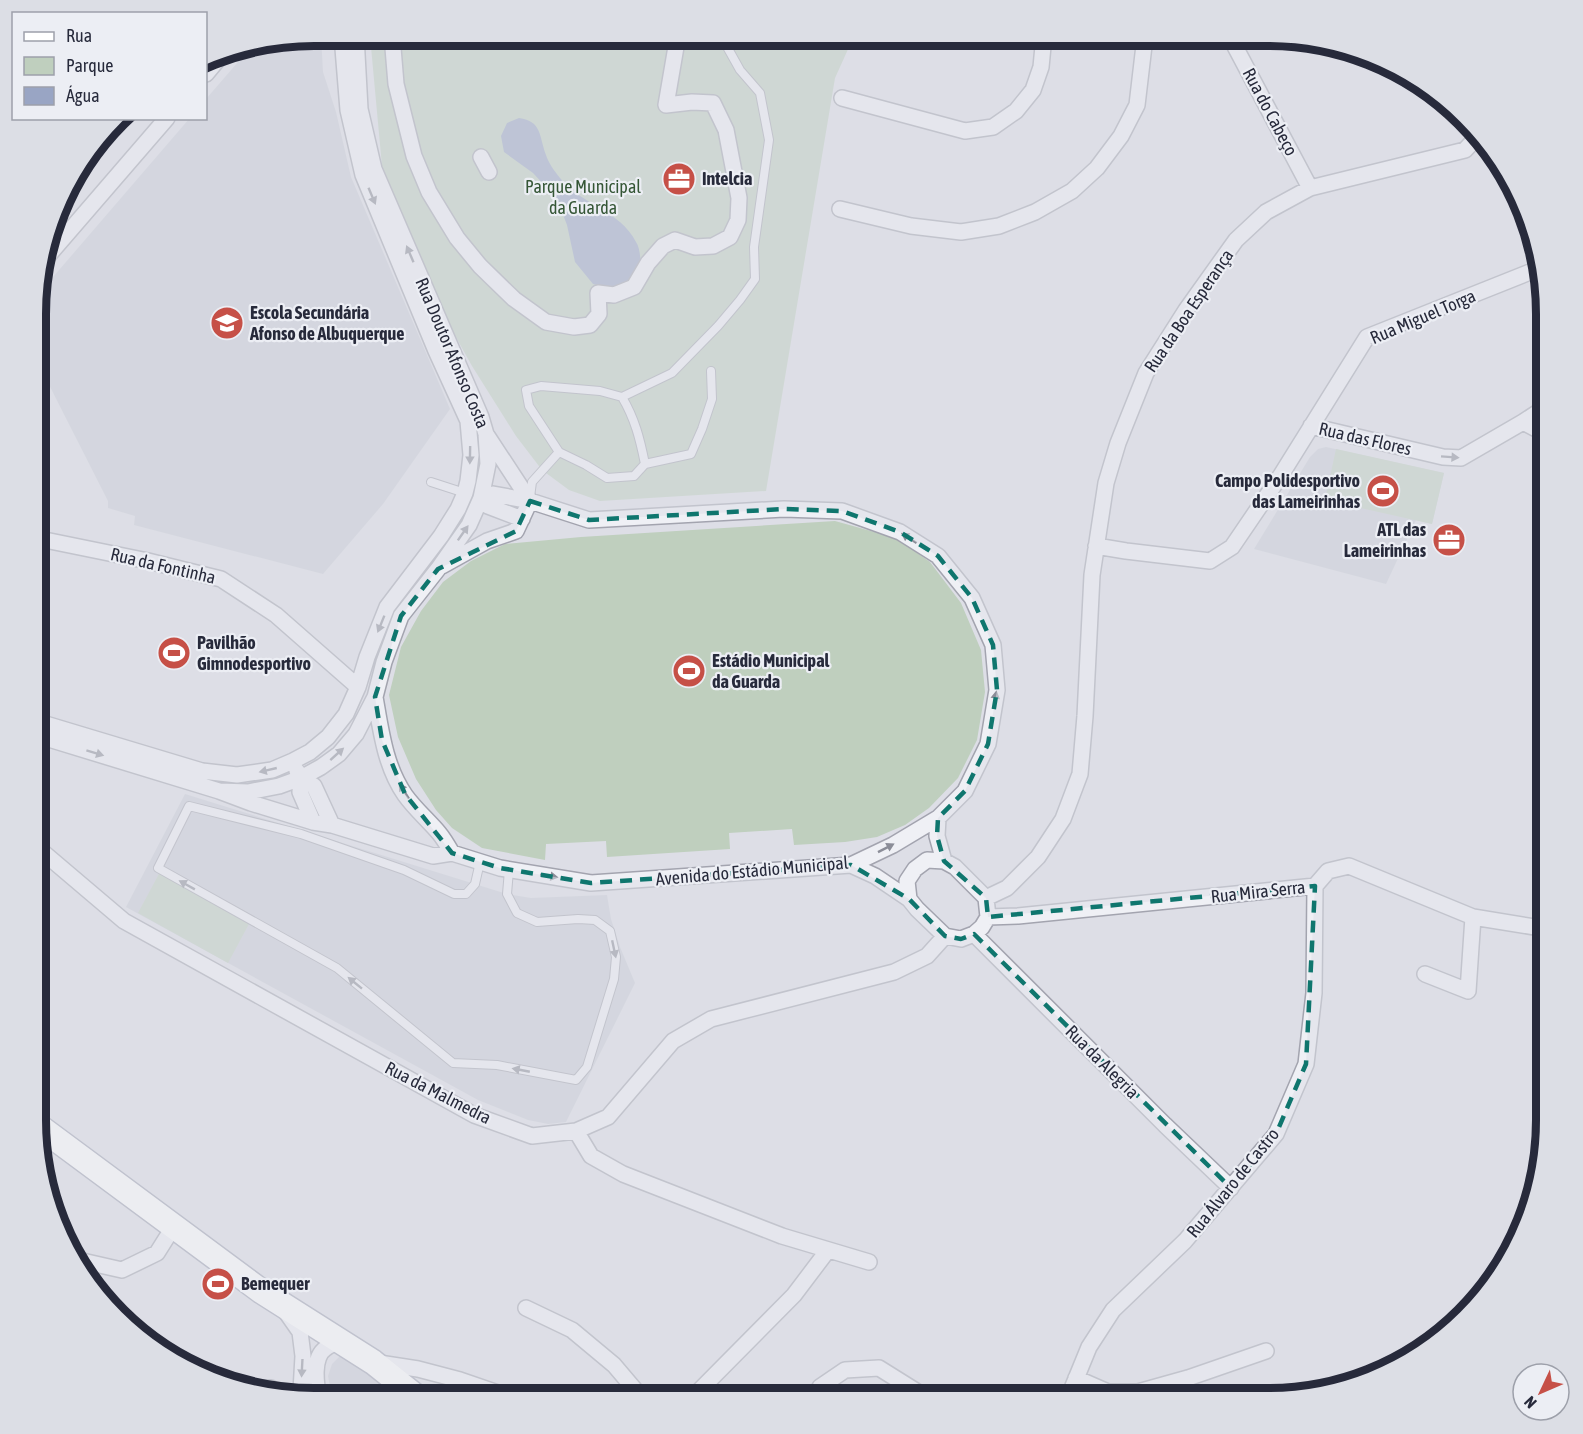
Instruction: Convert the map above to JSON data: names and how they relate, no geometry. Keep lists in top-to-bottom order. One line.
{"streets":{"street":["Rua do Cabeço","Rua da Boa Esperança","Rua Miguel Torga","Rua Doutor Afonso Costa","Rua das Flores","Rua da Fontinha","Avenida do Estádio Municipal","Rua Mira Serra","Rua da Alegria","Rua da Malmedra","Rua Álvaro de Castro"]},"crossings":[["Rua do Cabeço","Rua da Boa Esperança"],["Rua da Boa Esperança","Rua das Flores"],["Rua da Boa Esperança","Rua Mira Serra"],["Rua da Boa Esperança","Rua da Alegria"],["Rua da Boa Esperança","Rua da Malmedra"],["Rua Miguel Torga","Rua das Flores"],["Rua Doutor Afonso Costa","Rua da Fontinha"],["Rua Doutor Afonso Costa","Avenida do Estádio Municipal"],["Rua Mira Serra","Rua da Alegria"],["Rua Mira Serra","Rua da Malmedra"],["Rua Mira Serra","Rua Álvaro de Castro"],["Rua da Alegria","Rua da Malmedra"],["Rua da Alegria","Rua Álvaro de Castro"]],"one_way":["Rua das Flores"],"parks":["Parque Municipal da Guarda"],"places":{"office":["Intelcia","ATL das Lameirinhas"],"school or university":["Escola Secundária Afonso de Albuquerque"],"sports":["Campo Polidesportivo das Lameirinhas","Pavilhão Gimnodesportivo","Estádio Municipal da Guarda","Bemequer"]},"legend":["Rua","Parque","Água"],"north":"bottom left"}
